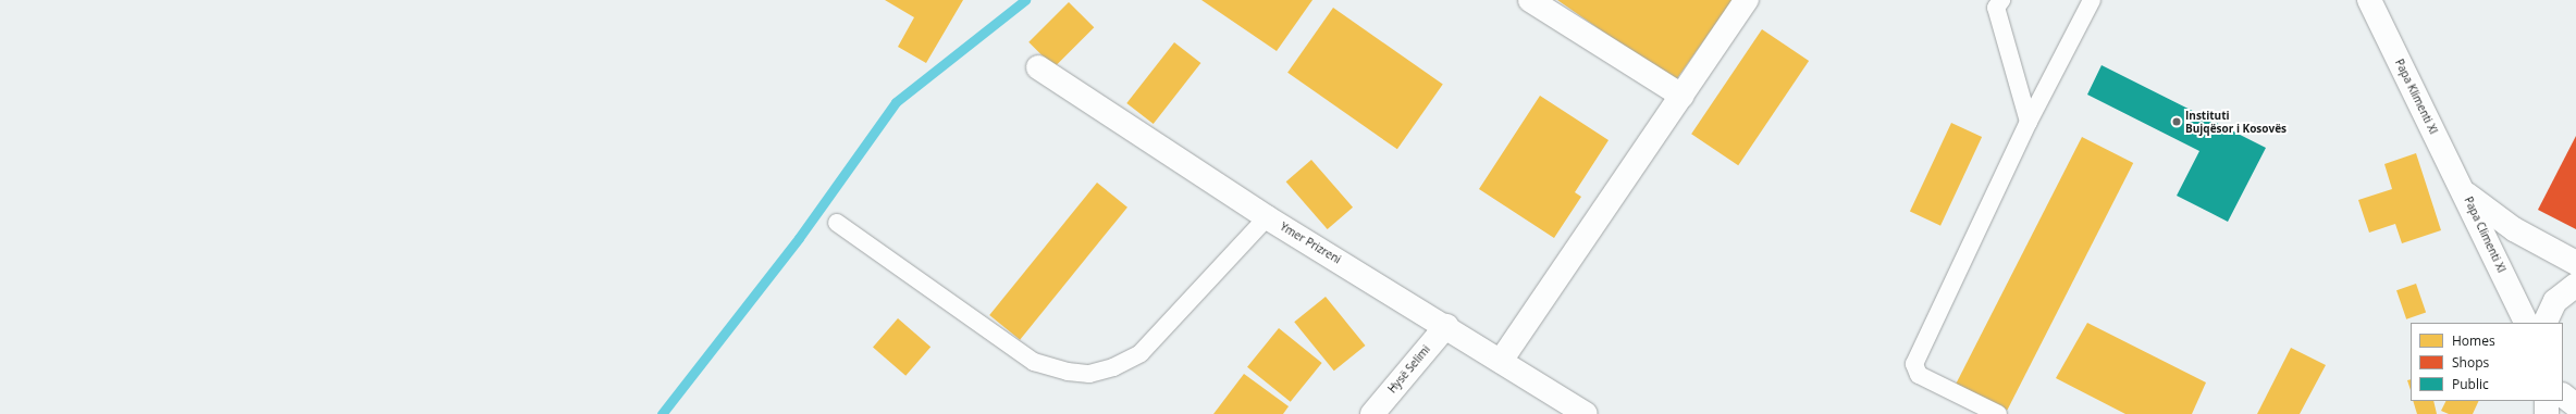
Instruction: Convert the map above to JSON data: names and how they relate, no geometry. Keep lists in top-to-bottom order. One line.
{"streets":{"street":["Papa Klimenti XI","Papa Climenti XI","Ymer Prizreni","Hysë Selimi"]},"crossings":[["Papa Klimenti XI","Papa Climenti XI"],["Ymer Prizreni","Hysë Selimi"]],"places":["Instituti Bujqësor i Kosovës"],"legend":["Homes","Shops","Public"]}
